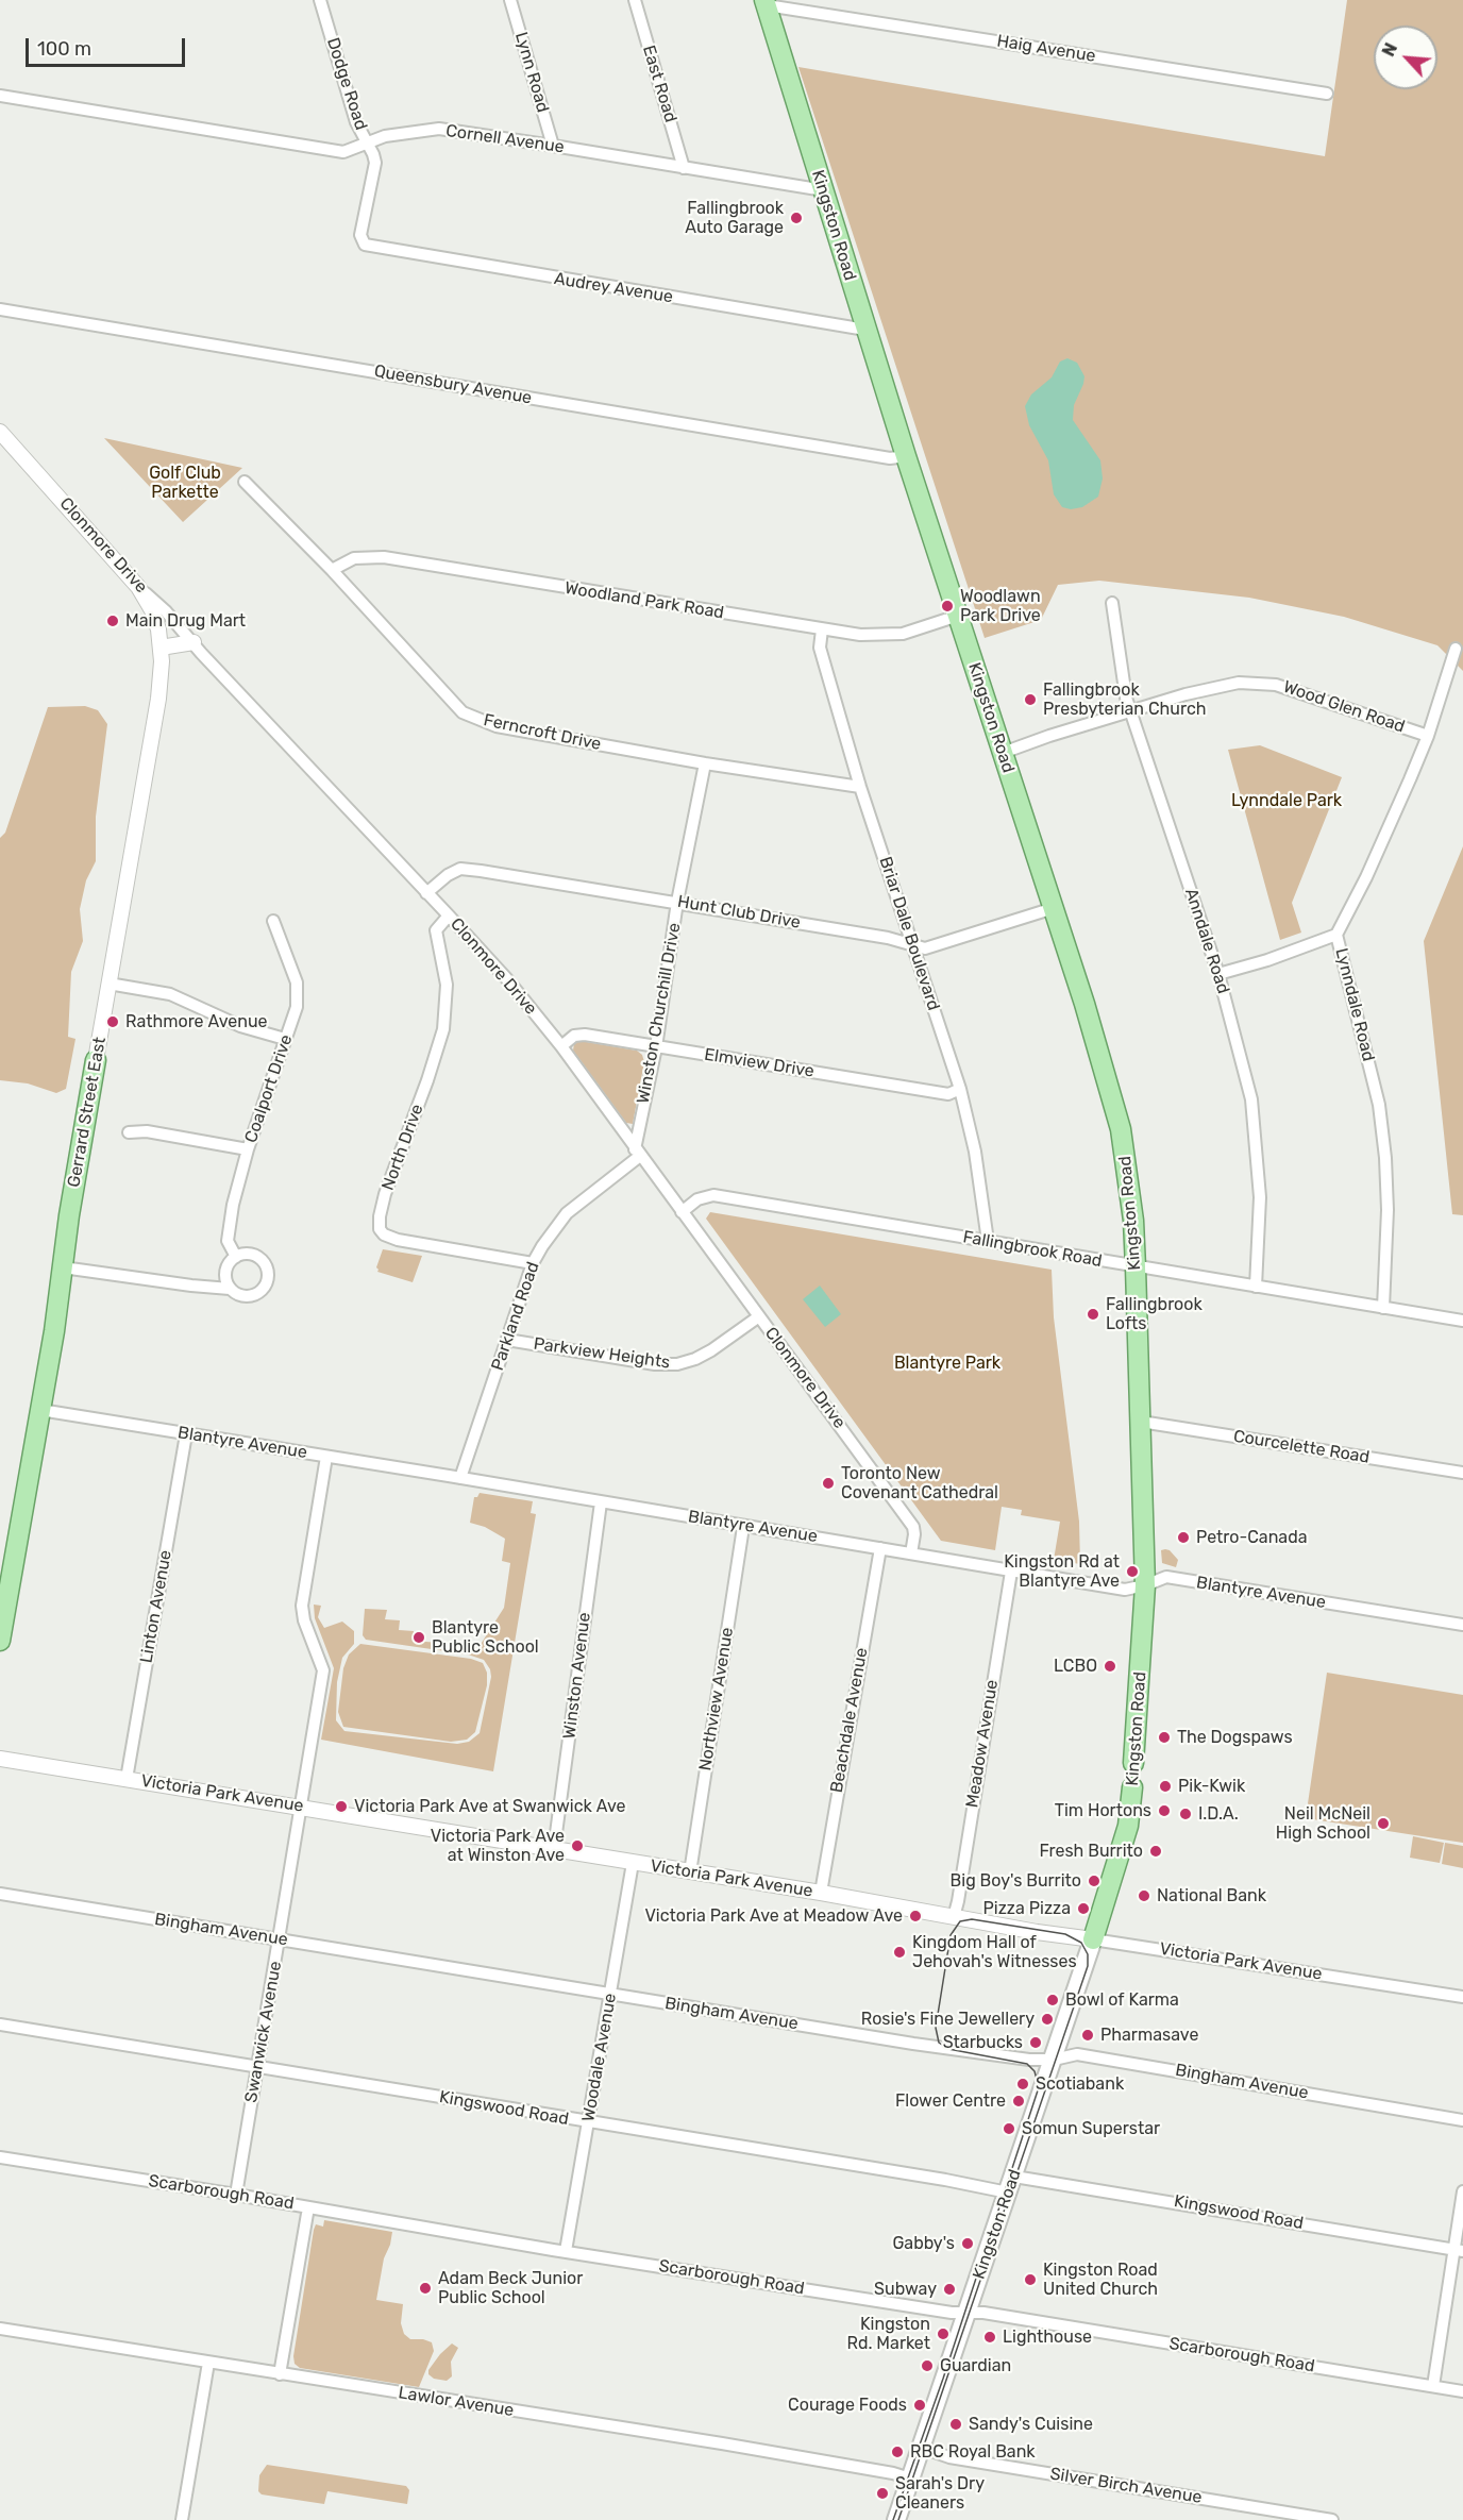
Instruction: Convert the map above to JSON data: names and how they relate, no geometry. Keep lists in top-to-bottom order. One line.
{"streets":{"main road":["Kingston Road","Gerrard Street East"],"street":["Haig Avenue","Lynn Road","Dodge Road","East Road","Cornell Avenue","Audrey Avenue","Queensbury Avenue","Clonmore Drive","Woodland Park Road","Wood Glen Road","Ferncroft Drive","Hunt Club Drive","Briar Dale Boulevard","Anndale Road","Lynndale Road","Winston Churchill Drive","Elmview Drive","Coalport Drive","North Drive","Fallingbrook Road","Parkland Road","Parkview Heights","Blantyre Avenue","Courcelette Road","Linton Avenue","Winston Avenue","Northview Avenue","Beachdale Avenue","Meadow Avenue","Victoria Park Avenue","Bingham Avenue","Swanwick Avenue","Woodale Avenue","Kingswood Road","Scarborough Road","Lawlor Avenue","Silver Birch Avenue"]},"crossings":[["Haig Avenue","Kingston Road"],["Lynn Road","Cornell Avenue"],["Dodge Road","Cornell Avenue"],["Dodge Road","Audrey Avenue"],["East Road","Cornell Avenue"],["Cornell Avenue","Kingston Road"],["Kingston Road","Audrey Avenue"],["Kingston Road","Queensbury Avenue"],["Kingston Road","Woodland Park Road"],["Kingston Road","Wood Glen Road"],["Kingston Road","Hunt Club Drive"],["Kingston Road","Fallingbrook Road"],["Kingston Road","Blantyre Avenue"],["Kingston Road","Courcelette Road"],["Kingston Road","Victoria Park Avenue"],["Kingston Road","Bingham Avenue"],["Kingston Road","Kingswood Road"],["Kingston Road","Scarborough Road"],["Kingston Road","Lawlor Avenue"],["Kingston Road","Silver Birch Avenue"],["Clonmore Drive","Hunt Club Drive"],["Clonmore Drive","Winston Churchill Drive"],["Clonmore Drive","Elmview Drive"],["Clonmore Drive","Gerrard Street East"],["Clonmore Drive","North Drive"],["Clonmore Drive","Fallingbrook Road"],["Clonmore Drive","Parkland Road"],["Clonmore Drive","Parkview Heights"],["Clonmore Drive","Blantyre Avenue"],["Woodland Park Road","Ferncroft Drive"],["Woodland Park Road","Briar Dale Boulevard"],["Wood Glen Road","Anndale Road"],["Wood Glen Road","Lynndale Road"],["Ferncroft Drive","Briar Dale Boulevard"],["Ferncroft Drive","Winston Churchill Drive"],["Hunt Club Drive","Briar Dale Boulevard"],["Hunt Club Drive","Winston Churchill Drive"],["Briar Dale Boulevard","Elmview Drive"],["Briar Dale Boulevard","Fallingbrook Road"],["Anndale Road","Fallingbrook Road"],["Lynndale Road","Fallingbrook Road"],["Winston Churchill Drive","Elmview Drive"],["Winston Churchill Drive","Parkland Road"],["Gerrard Street East","Blantyre Avenue"],["North Drive","Parkland Road"],["Parkland Road","Parkview Heights"],["Parkland Road","Blantyre Avenue"],["Blantyre Avenue","Linton Avenue"],["Blantyre Avenue","Winston Avenue"],["Blantyre Avenue","Northview Avenue"],["Blantyre Avenue","Beachdale Avenue"],["Blantyre Avenue","Meadow Avenue"],["Blantyre Avenue","Swanwick Avenue"],["Linton Avenue","Victoria Park Avenue"],["Winston Avenue","Victoria Park Avenue"],["Northview Avenue","Victoria Park Avenue"],["Beachdale Avenue","Victoria Park Avenue"],["Meadow Avenue","Victoria Park Avenue"],["Victoria Park Avenue","Swanwick Avenue"],["Victoria Park Avenue","Woodale Avenue"],["Bingham Avenue","Swanwick Avenue"],["Bingham Avenue","Woodale Avenue"],["Swanwick Avenue","Kingswood Road"],["Swanwick Avenue","Scarborough Road"],["Woodale Avenue","Kingswood Road"],["Woodale Avenue","Scarborough Road"]],"parks":["Golf Club Parkette","Lynndale Park","Blantyre Park"],"places":["Fallingbrook Auto Garage","Woodlawn Park Drive","Main Drug Mart","Fallingbrook Presbyterian Church","Rathmore Avenue","Fallingbrook Lofts","Toronto New Covenant Cathedral","Petro-Canada","Kingston Rd at Blantyre Ave","Blantyre Public School","LCBO","The Dogspaws","Pik-Kwik","Victoria Park Ave at Swanwick Ave","Tim Hortons","I.D.A.","Neil McNeil High School","Victoria Park Ave at Winston Ave","Fresh Burrito","Big Boy's Burrito","National Bank","Pizza Pizza","Victoria Park Ave at Meadow Ave","Kingdom Hall of Jehovah's Witnesses","Bowl of Karma","Rosie's Fine Jewellery","Pharmasave","Starbucks","Scotiabank","Flower Centre","Somun Superstar","Gabby's","Kingston Road United Church","Adam Beck Junior Public School","Subway","Kingston Rd. Market","Lighthouse","Guardian","Courage Foods","Sandy's Cuisine","RBC Royal Bank","Sarah's Dry Cleaners"],"scale_bar":"100 m","north":"top left"}
